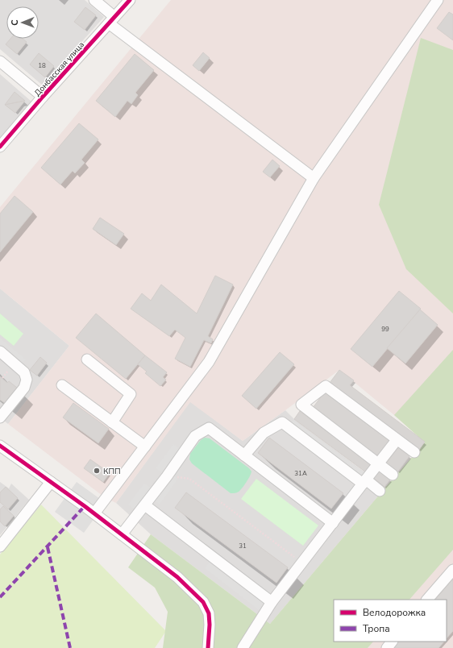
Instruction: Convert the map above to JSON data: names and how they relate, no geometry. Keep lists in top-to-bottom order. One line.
{"streets":{"street":["Донбасская улица"]},"places":["КПП"],"house_numbers":["18","99","31А","31"],"legend":["Велодорожка","Тропа"],"north":"left"}
